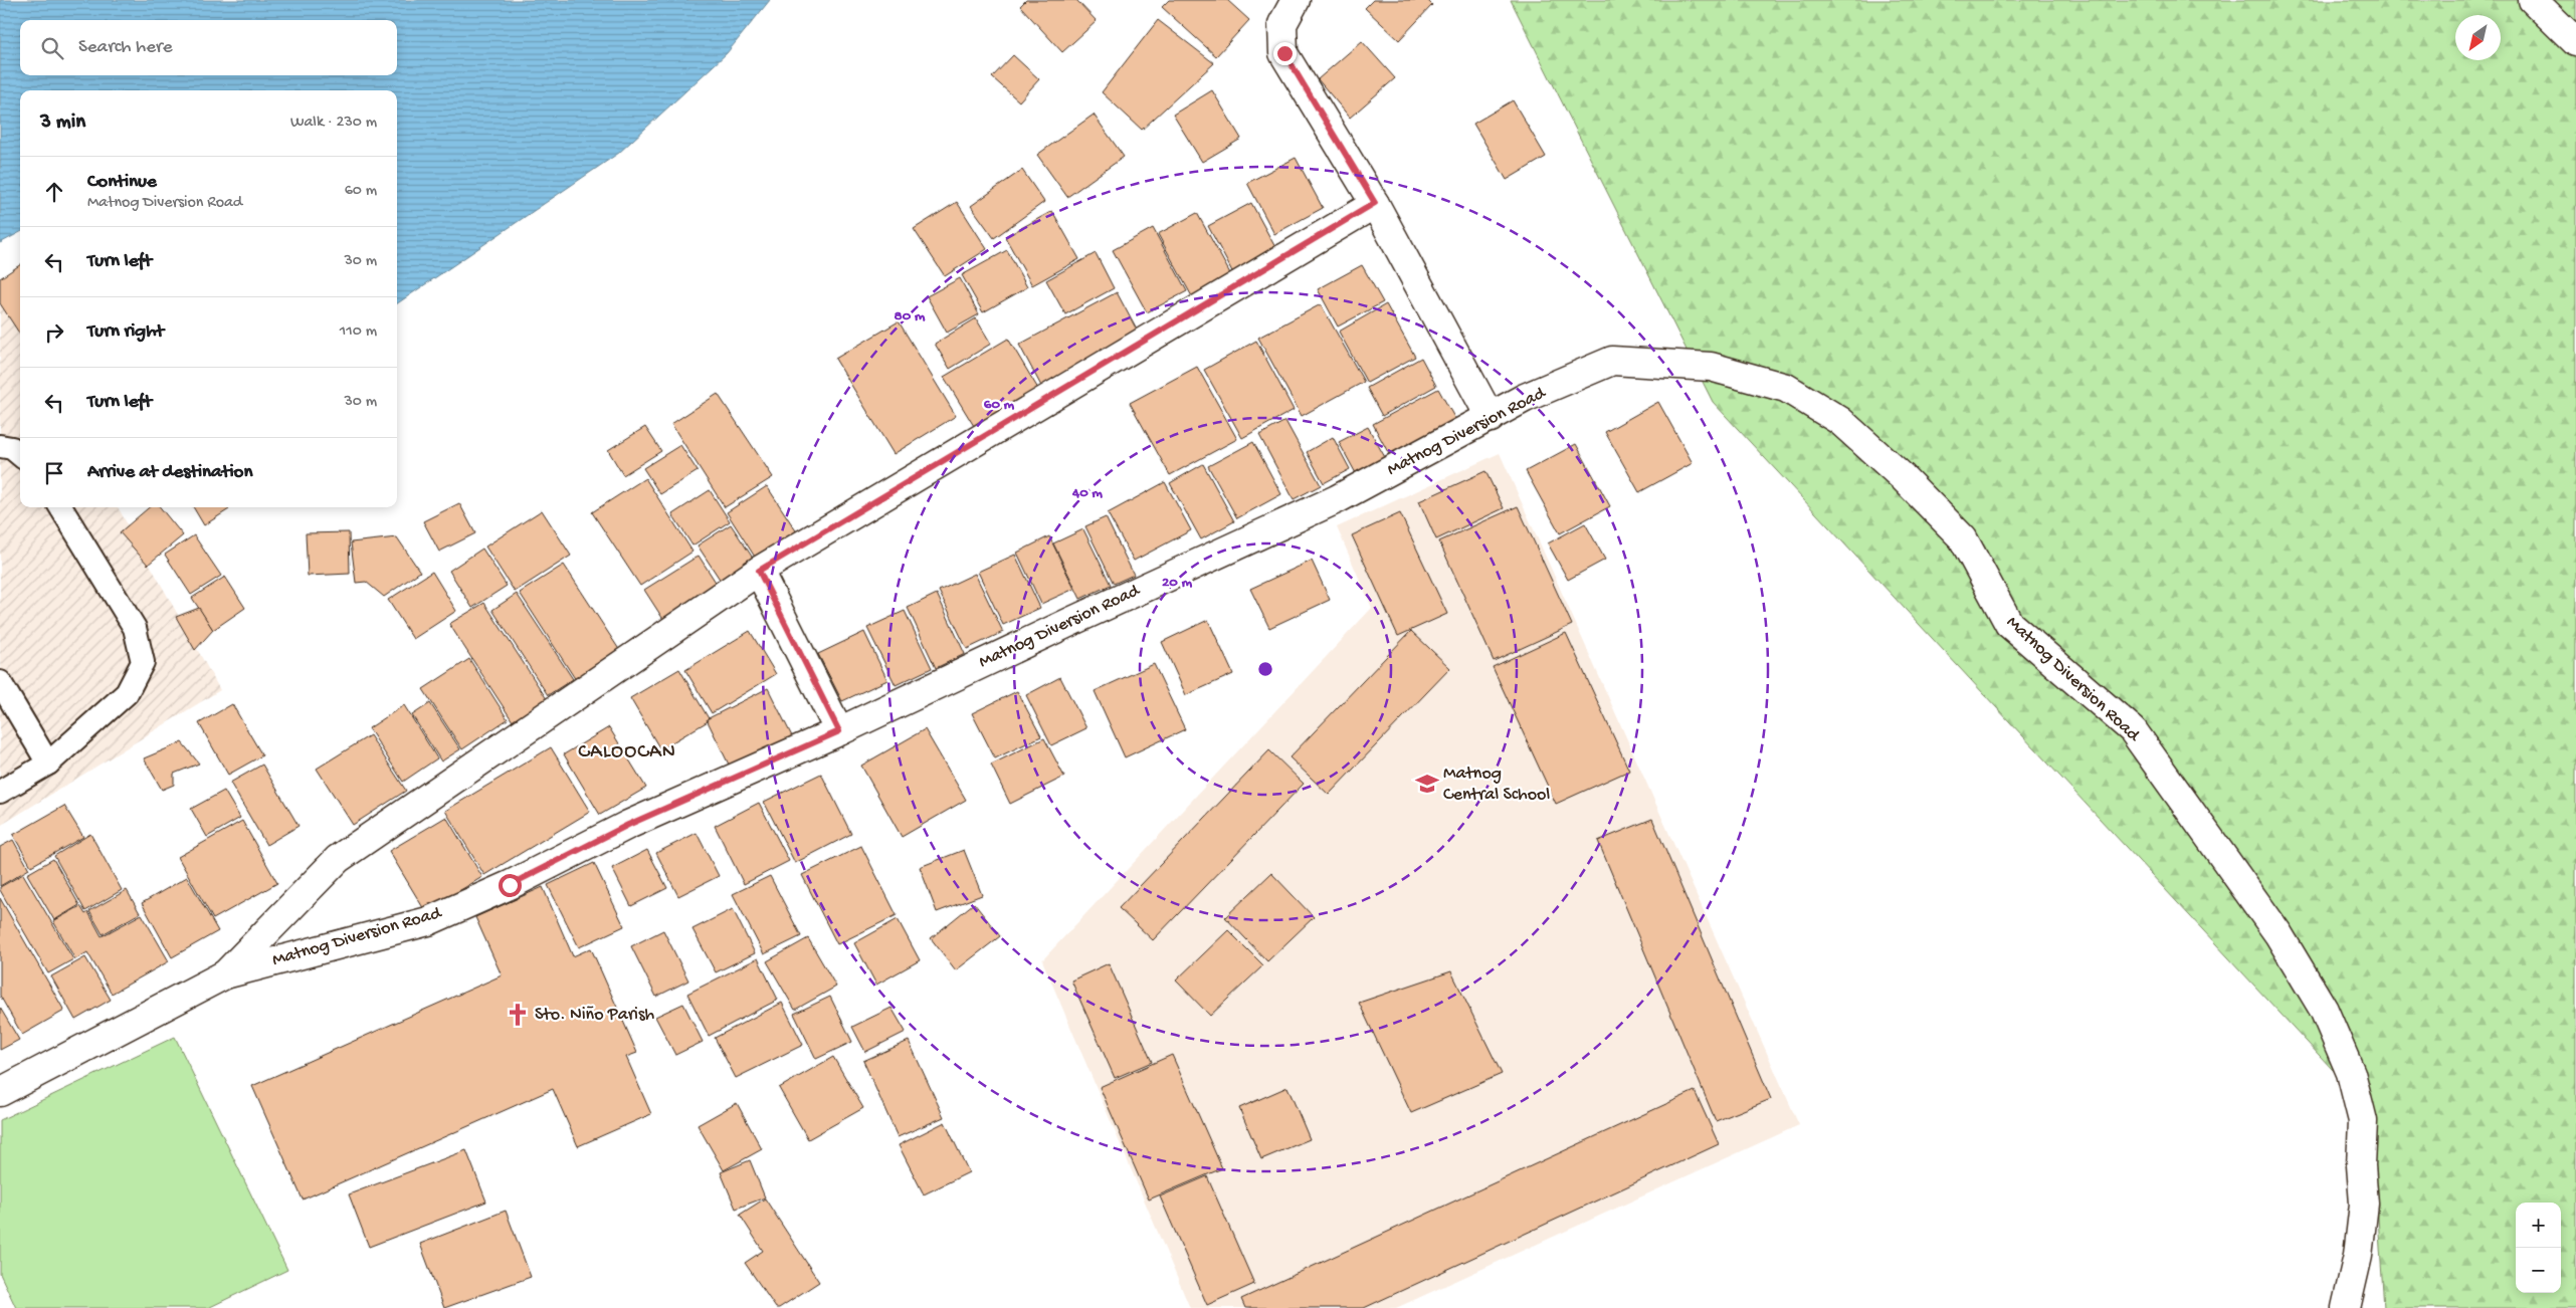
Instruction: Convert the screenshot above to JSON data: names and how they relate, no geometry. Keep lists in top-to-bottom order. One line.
{"streets":{"street":["Matnog Diversion Road"]},"districts":["CALOOCAN"],"places":{"school or university":["Matnog Central School"],"church":["Sto. Niño Parish"]},"north":"bottom left","page":{"search":"Search here","heading":["3 min","Walk · 230 m"],"list":[["Continue","Matnog Diversion Road","60 m"],["Turn left","30 m"],["Turn right","110 m"],["Turn left","30 m"],"Arrive at destination"],"map_buttons":["+","−"]},"rings":["80 m","60 m","40 m","20 m"]}
